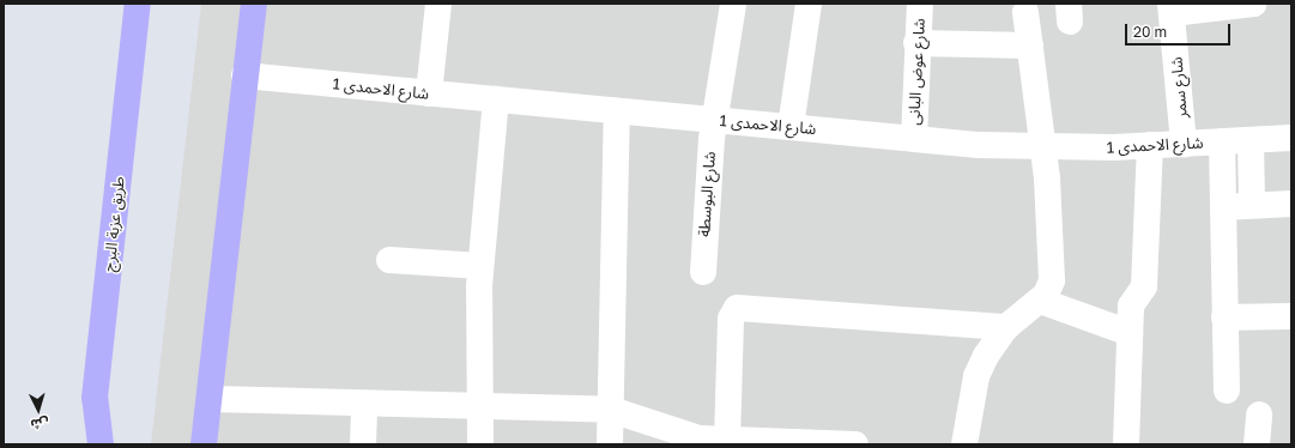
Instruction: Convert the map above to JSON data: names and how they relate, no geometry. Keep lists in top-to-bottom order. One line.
{"streets":{"street":["شارع عوض البانى","شارع سمر","شارع الاحمدى 1","شارع البوسطة","طريق عزبة البرج"]},"crossings":[["شارع عوض البانى","شارع الاحمدى 1"],["شارع سمر","شارع الاحمدى 1"],["شارع الاحمدى 1","شارع البوسطة"]],"scale_bar":"20 m","north":"bottom"}
